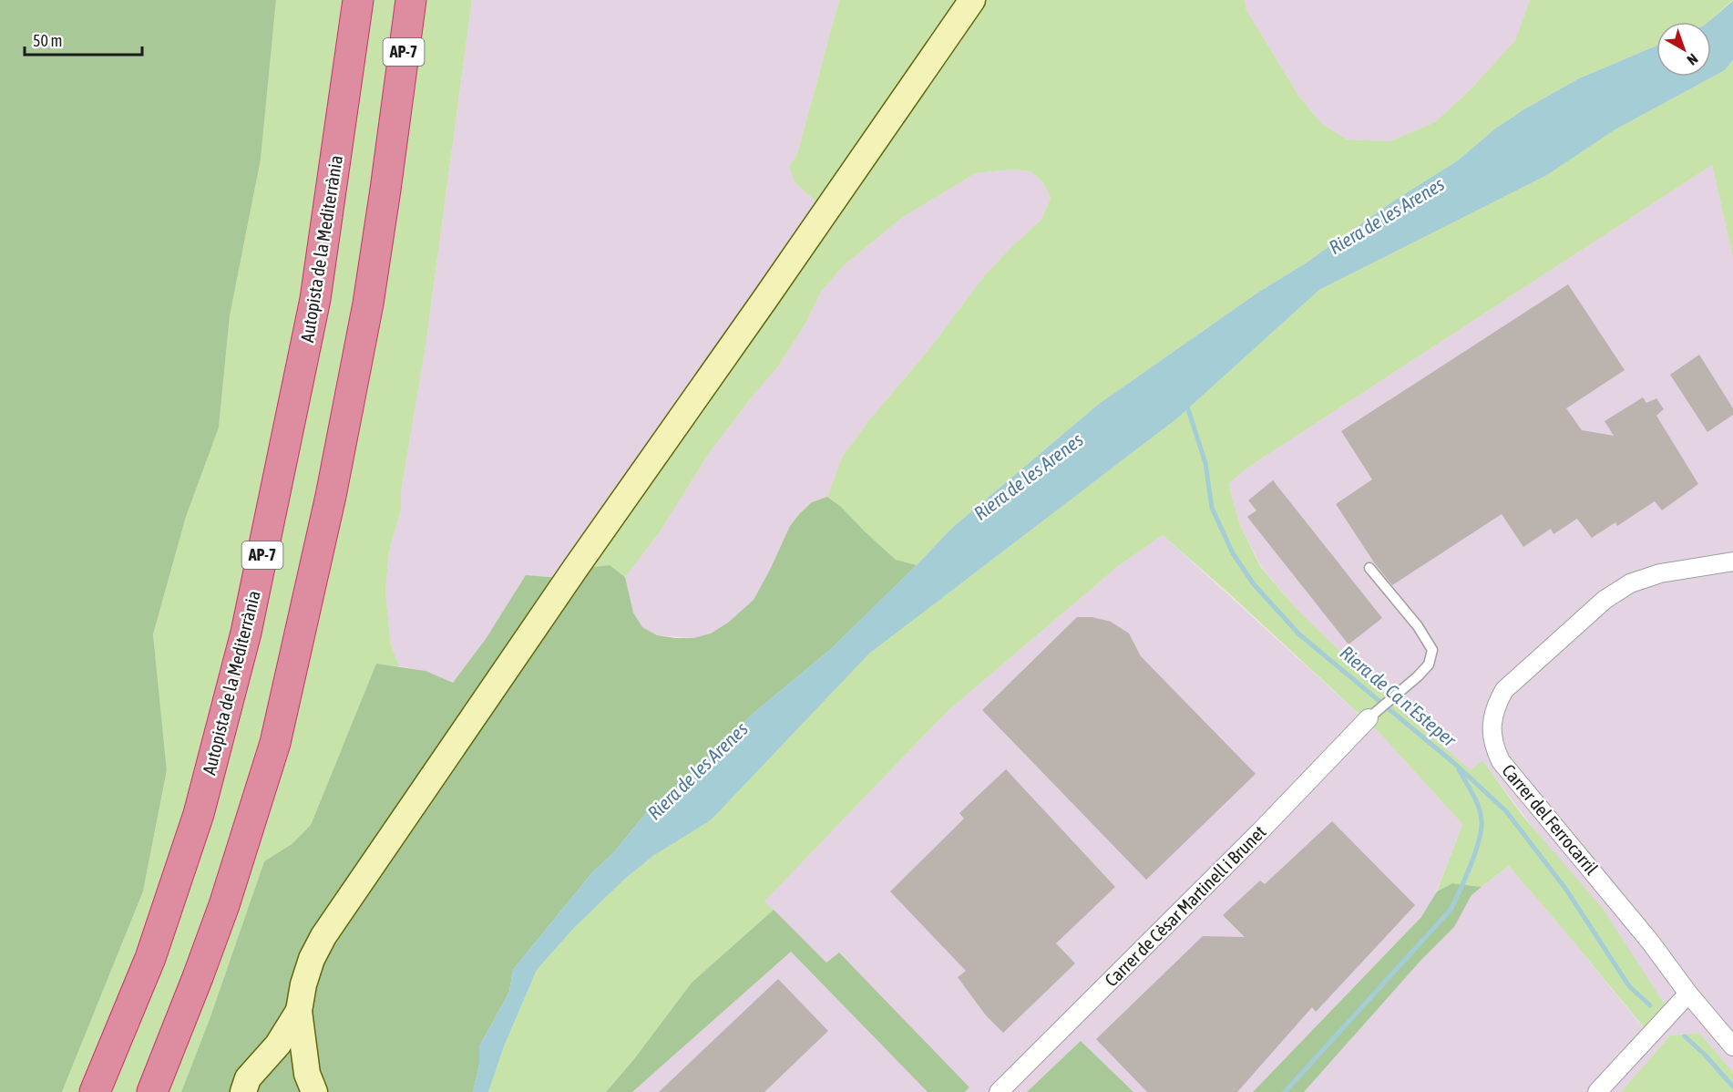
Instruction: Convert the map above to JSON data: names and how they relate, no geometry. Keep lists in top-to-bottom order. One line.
{"streets":{"highway":["AP-7","Autopista de la Mediterrània"],"street":["Carrer del Ferrocarril","Carrer de Cèsar Martinell i Brunet"]},"water":["Riera de les Arenes","Riera de Ca n'Esteper"],"scale_bar":"50 m","north":"bottom right"}
